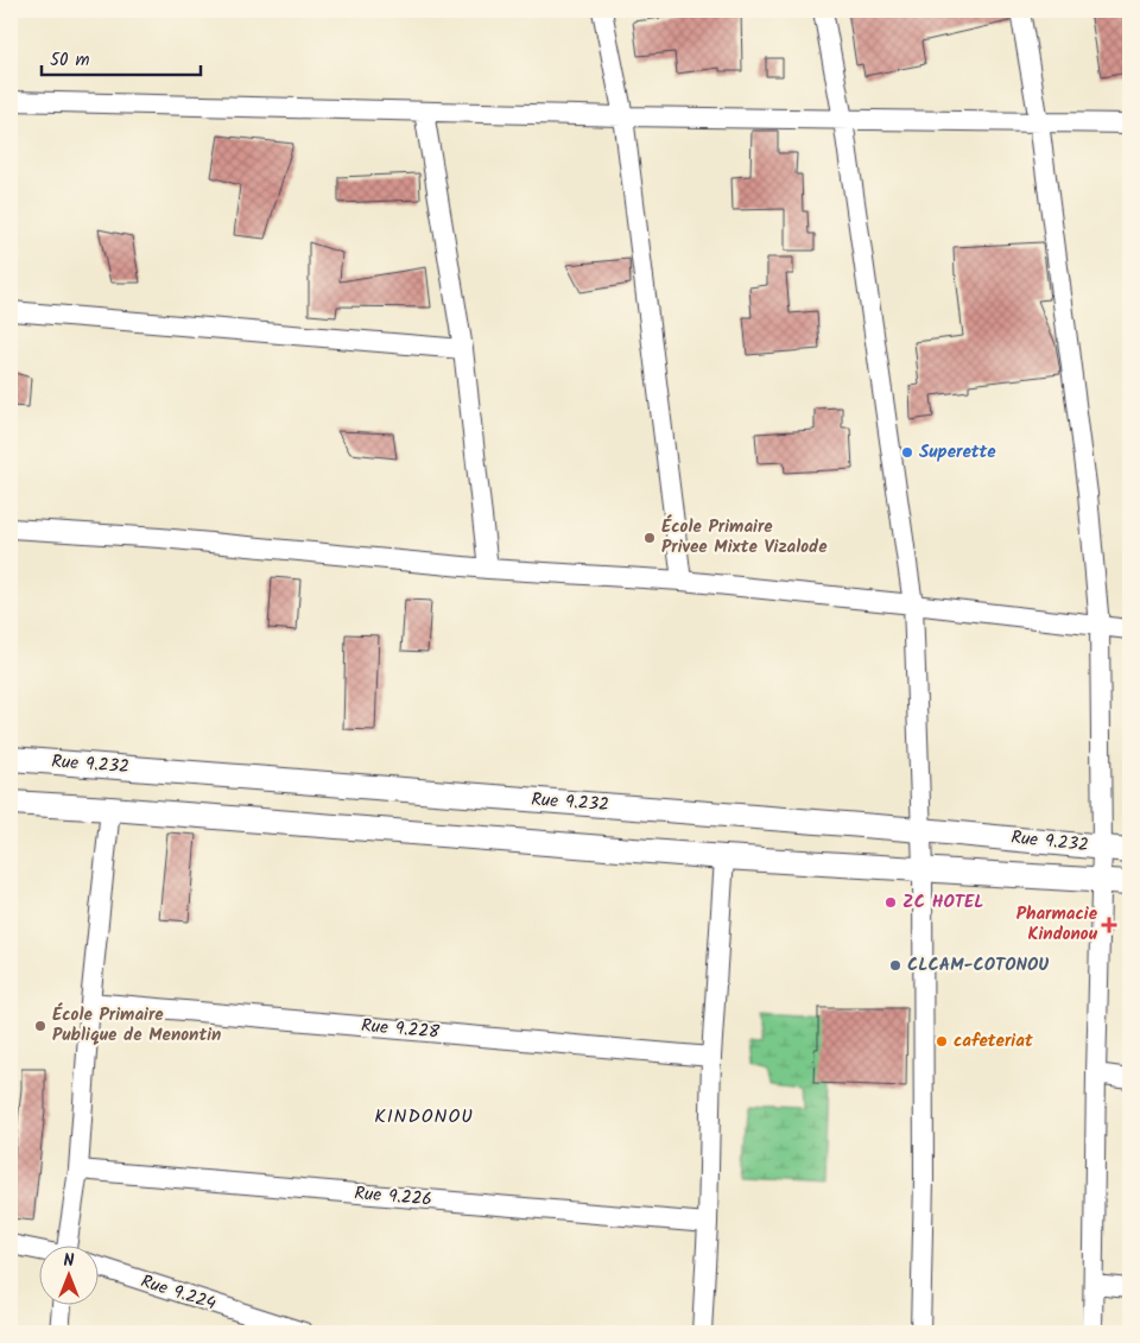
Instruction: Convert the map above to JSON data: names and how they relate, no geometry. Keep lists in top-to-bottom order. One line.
{"streets":{"street":["Rue 9.232","Rue 9.228","Rue 9.226","Rue 9.224"]},"districts":["KINDONOU"],"places":{"other":["Superette","École Primaire Privee Mixte Vizalode","ZC HOTEL","CLCAM-COTONOU","École Primaire Publique de Menontin","cafeteriat"],"health":["Pharmacie Kindonou"]},"scale_bar":"50 m","north":"top"}
